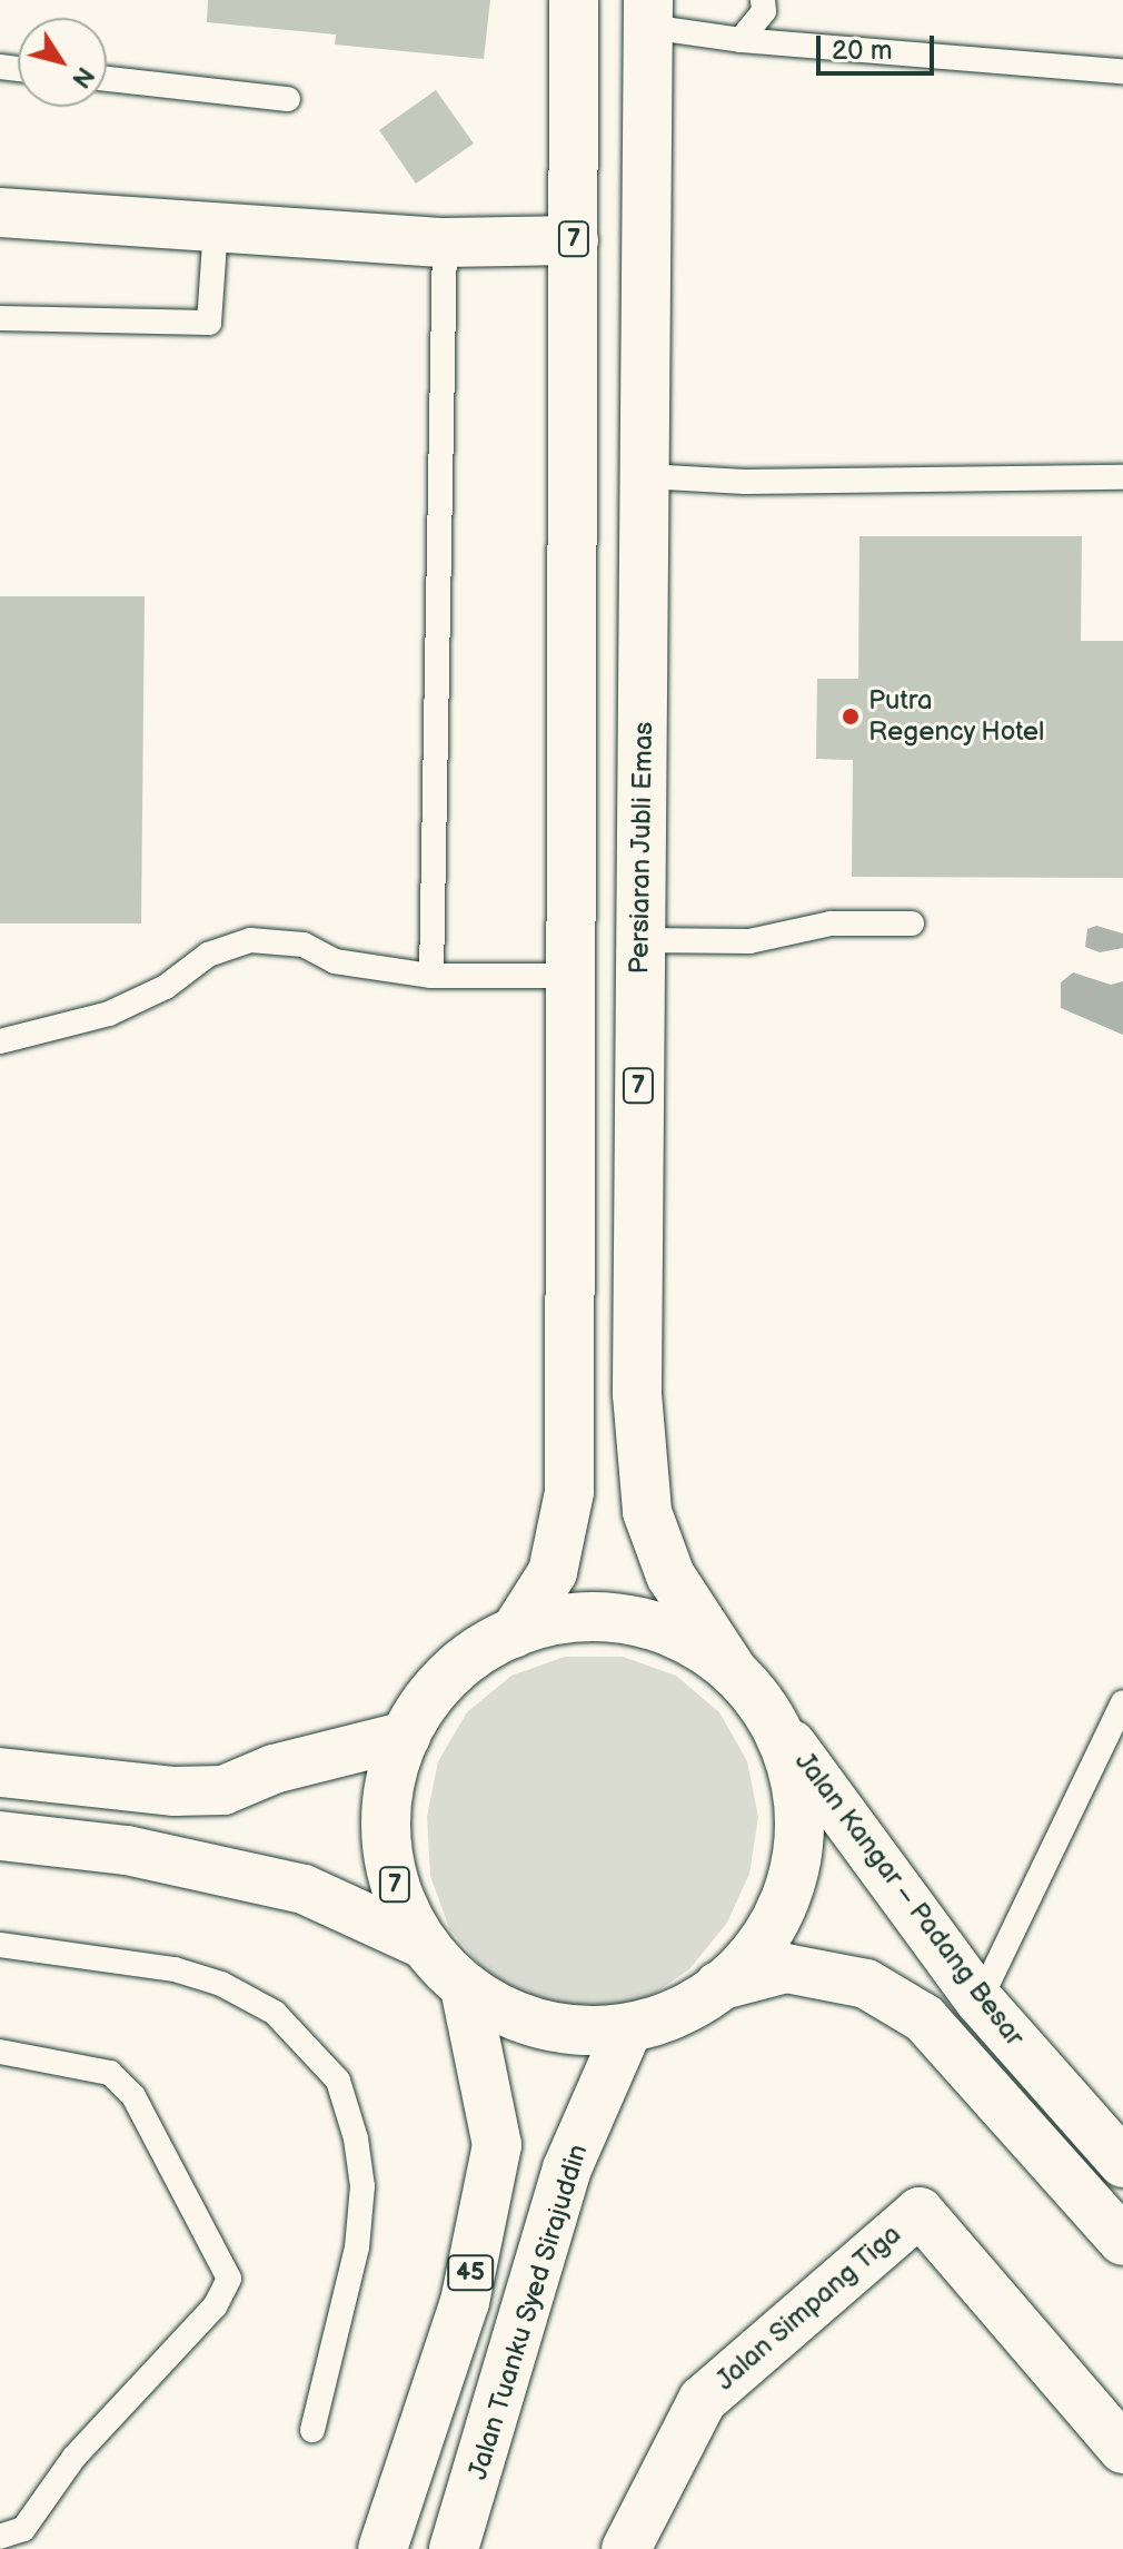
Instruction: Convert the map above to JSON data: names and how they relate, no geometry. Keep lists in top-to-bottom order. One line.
{"streets":{"main road":["7","Persiaran Jubli Emas","Jalan Kangar – Padang Besar","45","Jalan Simpang Tiga","Jalan Tuanku Syed Sirajuddin"]},"crossings":[["7","Persiaran Jubli Emas"],["7","Jalan Kangar – Padang Besar"],["7","45"],["7","Jalan Tuanku Syed Sirajuddin"]],"places":["Putra Regency Hotel"],"scale_bar":"20 m","north":"bottom right"}
